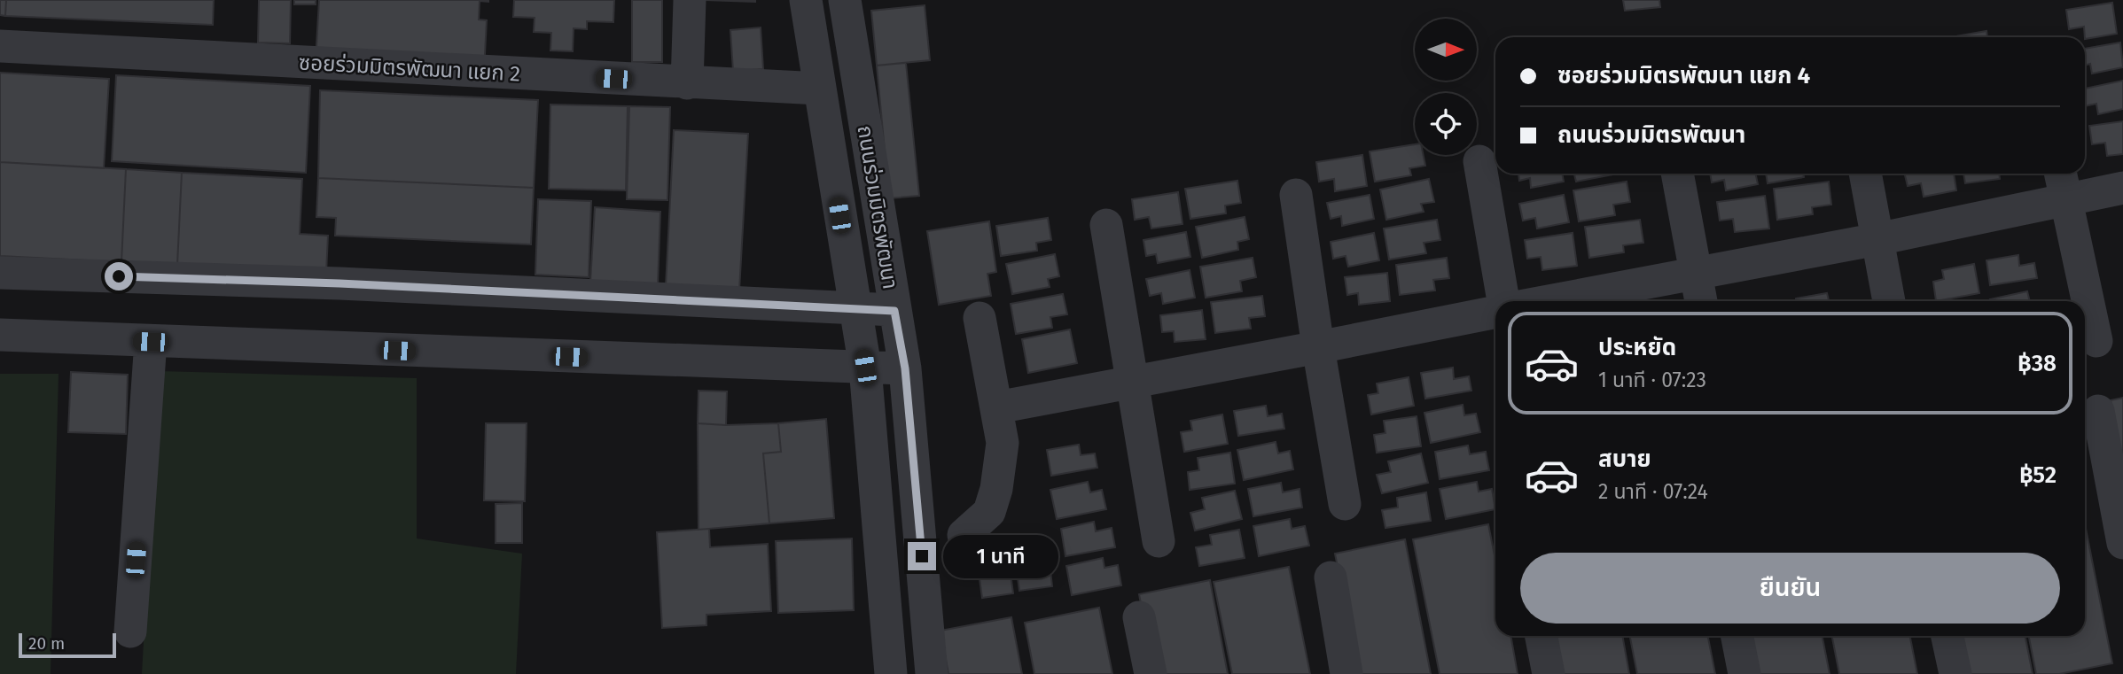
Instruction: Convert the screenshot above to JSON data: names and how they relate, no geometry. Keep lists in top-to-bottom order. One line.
{"streets":{"street":["ซอยร่วมมิตรพัฒนา แยก 2","ถนนร่วมมิตรพัฒนา"]},"crossings":[["ซอยร่วมมิตรพัฒนา แยก 2","ถนนร่วมมิตรพัฒนา"]],"scale_bar":"20 m","north":"right","page":{"banner":["ซอยร่วมมิตรพัฒนา แยก 4","ถนนร่วมมิตรพัฒนา"],"list":[{"name":"ประหยัด","note":"1 นาที · 07:23","value":"฿38"},{"name":"สบาย","note":"2 นาที · 07:24","value":"฿52"}],"bubble":"1 นาที","buttons":"ยืนยัน","scale":"20 m"}}
